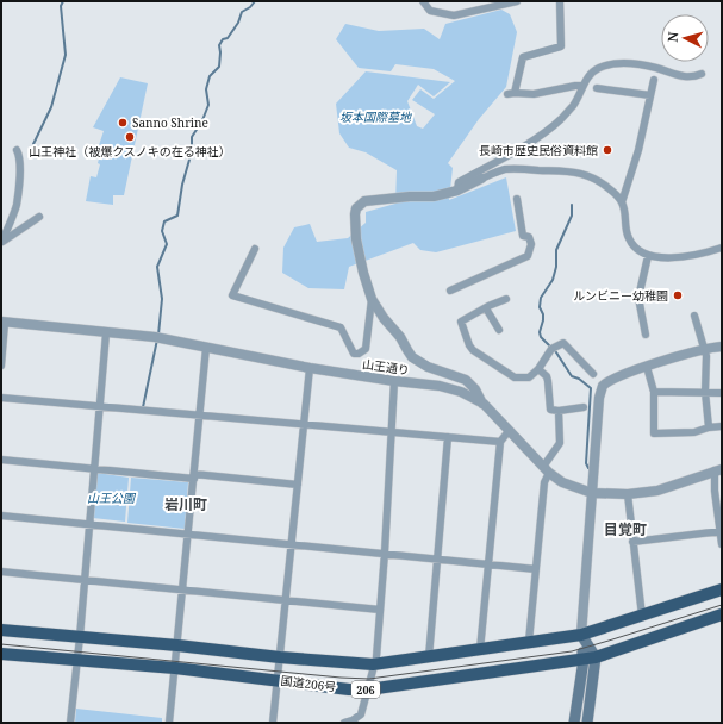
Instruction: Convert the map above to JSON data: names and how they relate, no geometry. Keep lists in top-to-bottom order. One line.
{"streets":{"highway":["国道206号","206"],"street":["山王通り"]},"districts":["岩川町","目覚町"],"parks":["坂本国際墓地","山王公園"],"places":["Sanno Shrine","山王神社（被爆クスノキの在る神社）","長崎市歴史民俗資料館","ルンビニー幼稚園"],"north":"left"}
